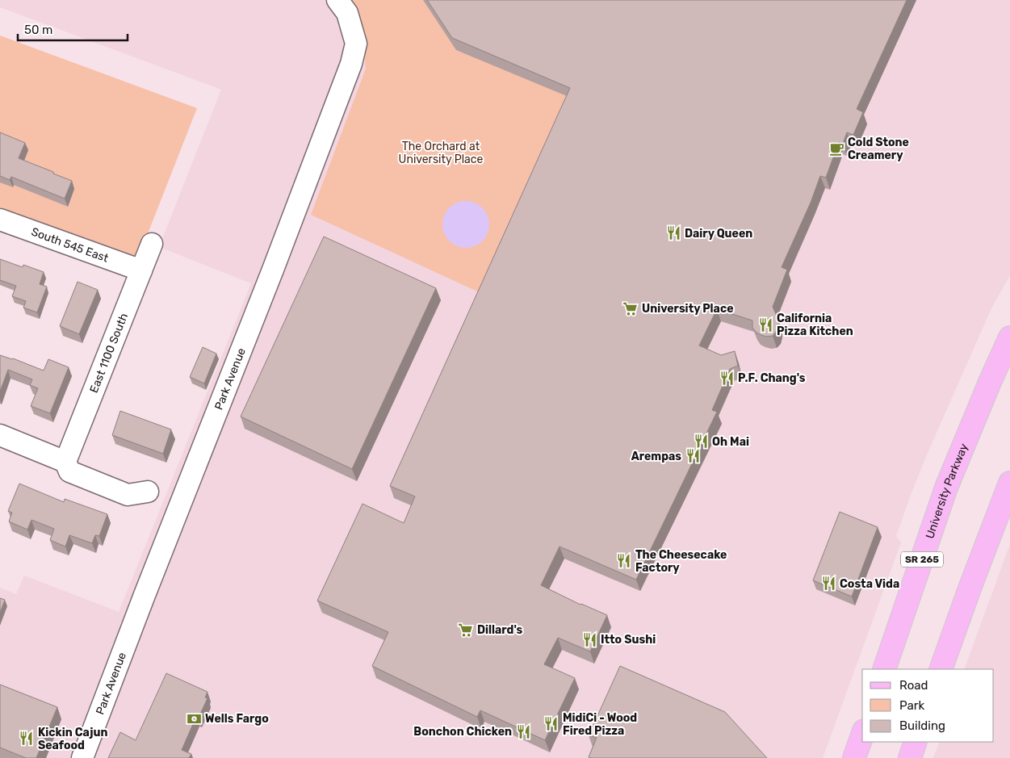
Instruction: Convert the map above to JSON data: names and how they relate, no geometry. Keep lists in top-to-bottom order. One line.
{"streets":{"main road":["University Parkway","SR 265"],"street":["South 545 East","East 1100 South","Park Avenue"]},"crossings":[["South 545 East","East 1100 South"]],"parks":["The Orchard at University Place"],"places":{"cafe":["Cold Stone Creamery"],"restaurant":["Dairy Queen","California Pizza Kitchen","P.F. Chang's","Oh Mai","Arempas","The Cheesecake Factory","Costa Vida","Itto Sushi","MidiCi - Wood Fired Pizza","Bonchon Chicken","Kickin Cajun Seafood"],"supermarket":["University Place","Dillard's"],"bank":["Wells Fargo"]},"legend":["Road","Park","Building"],"scale_bar":"50 m"}
